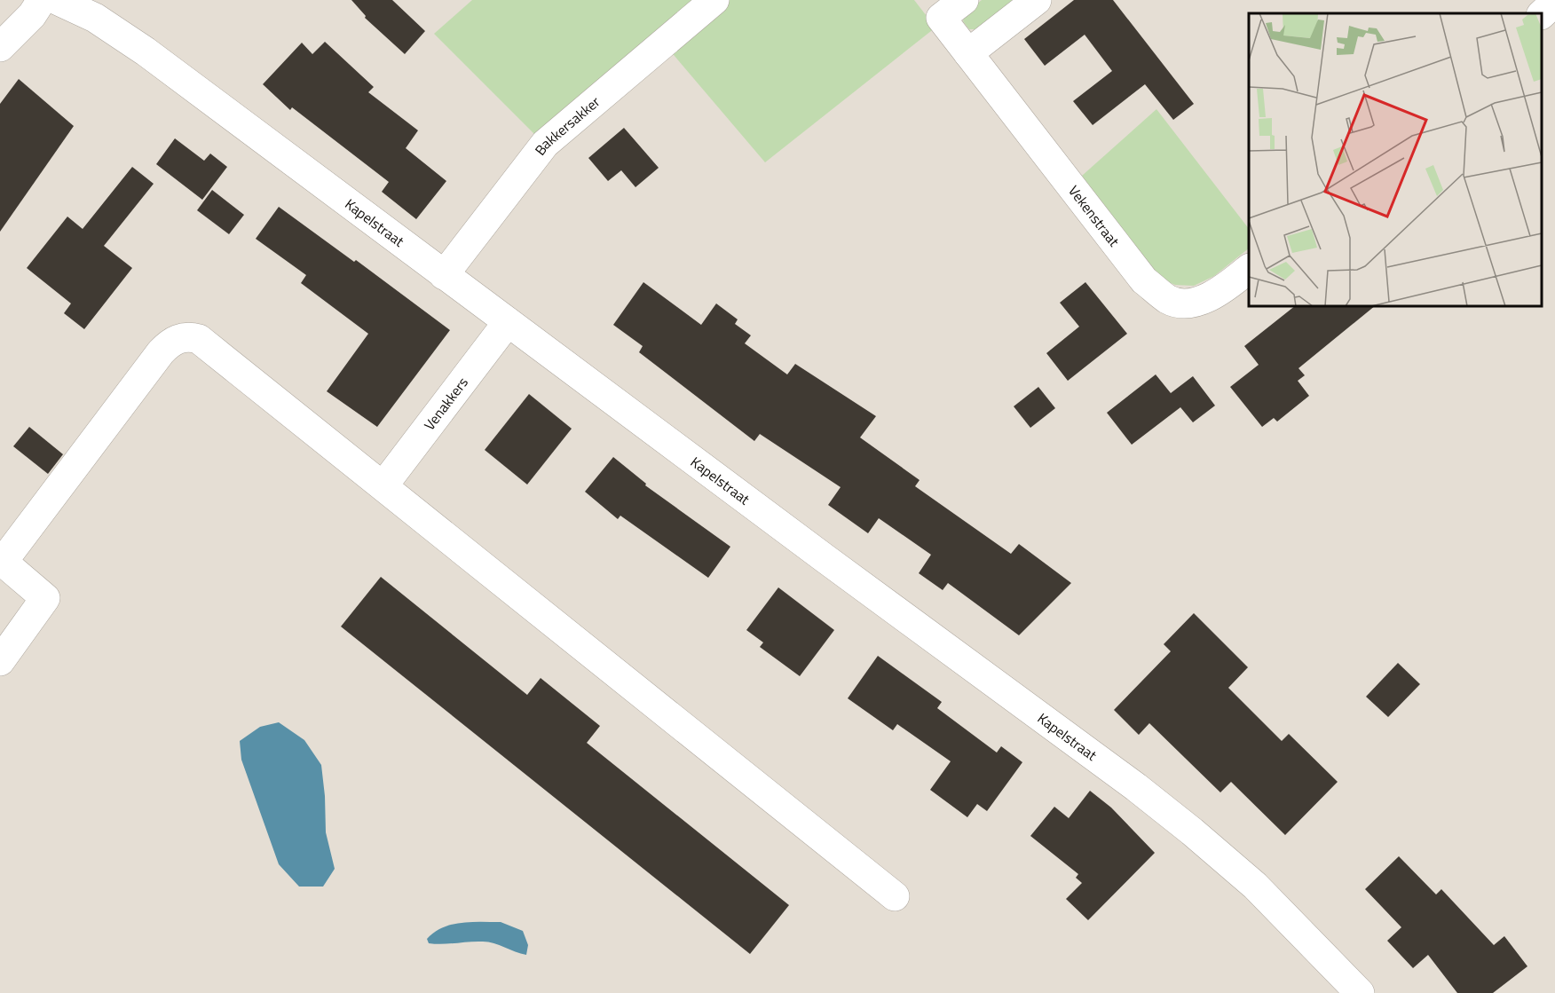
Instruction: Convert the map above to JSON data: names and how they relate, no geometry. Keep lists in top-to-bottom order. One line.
{"streets":{"street":["Bakkersakker","Vekenstraat","Kapelstraat","Venakkers"]},"crossings":[["Bakkersakker","Kapelstraat"],["Kapelstraat","Venakkers"]]}
